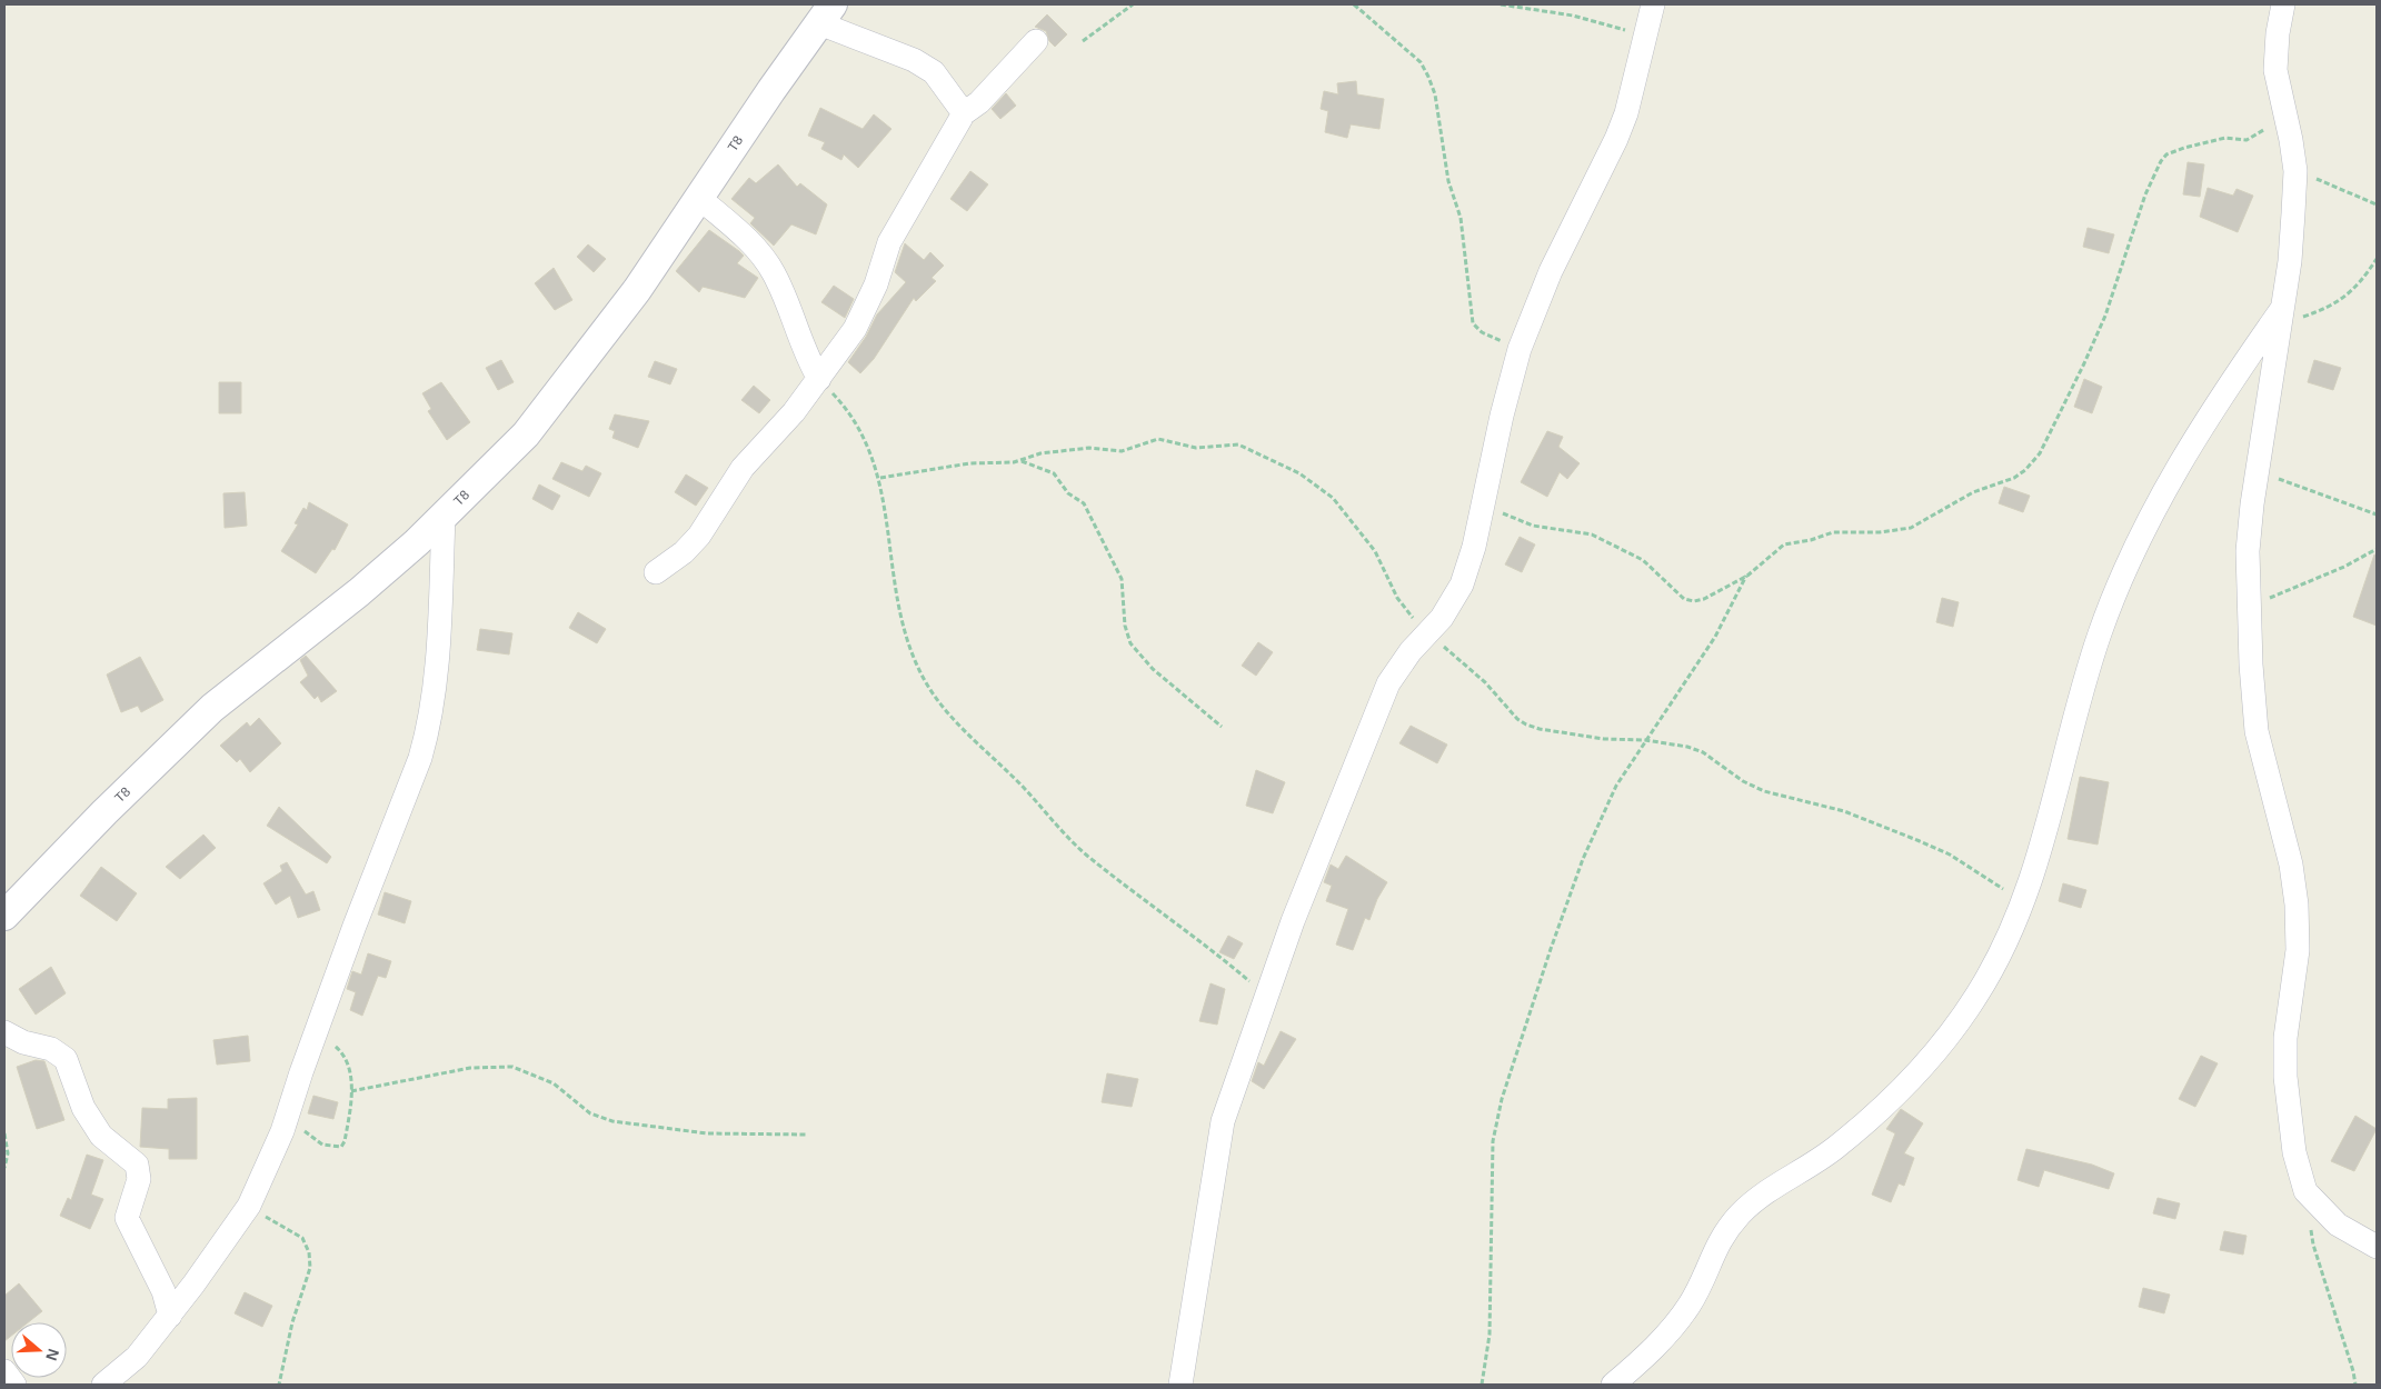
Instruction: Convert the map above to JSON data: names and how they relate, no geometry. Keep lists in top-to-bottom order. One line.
{"streets":{"street":["T8"]},"north":"right"}
